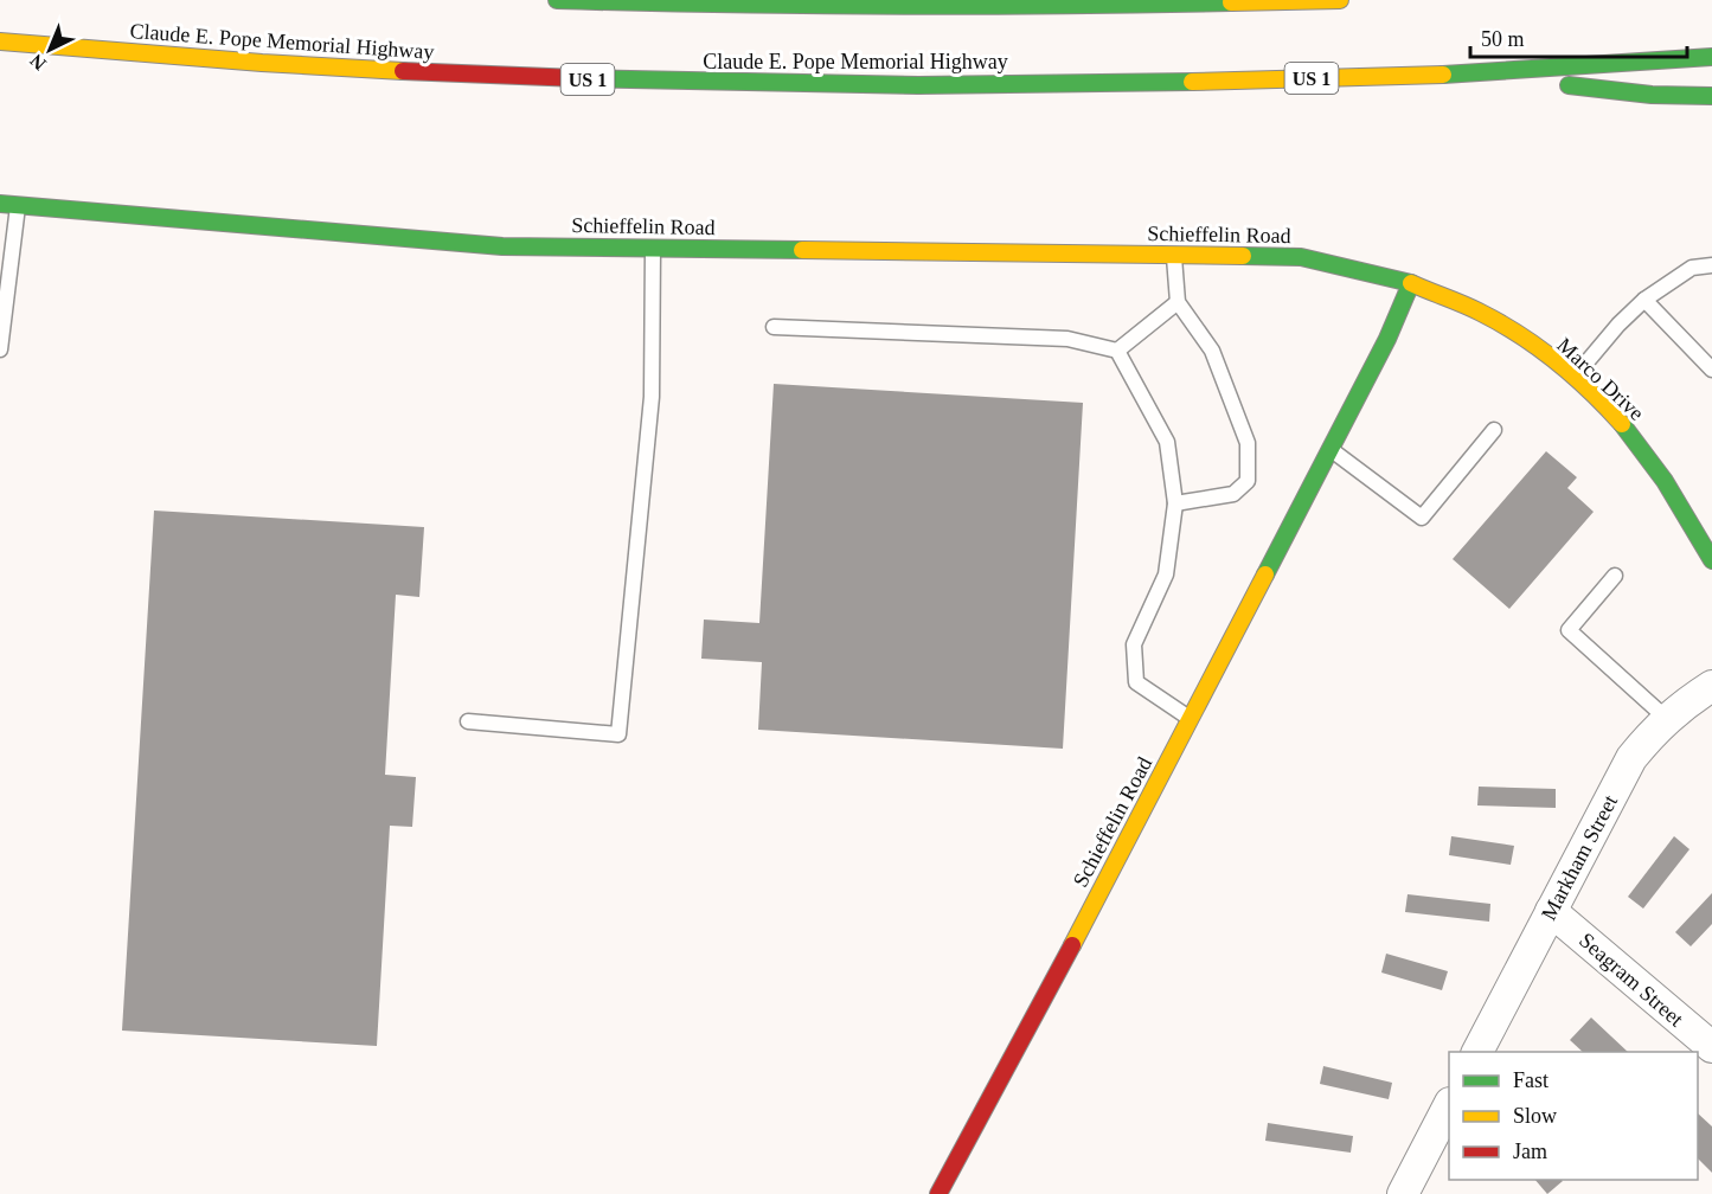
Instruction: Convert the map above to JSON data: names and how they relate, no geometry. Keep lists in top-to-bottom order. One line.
{"streets":{"main road":["Claude E. Pope Memorial Highway","US 1","Schieffelin Road","Marco Drive"],"street":["Markham Street","Seagram Street"]},"crossings":[["Schieffelin Road","Marco Drive"],["Markham Street","Seagram Street"]],"legend":["Fast","Slow","Jam"],"scale_bar":"50 m","north":"bottom left"}
